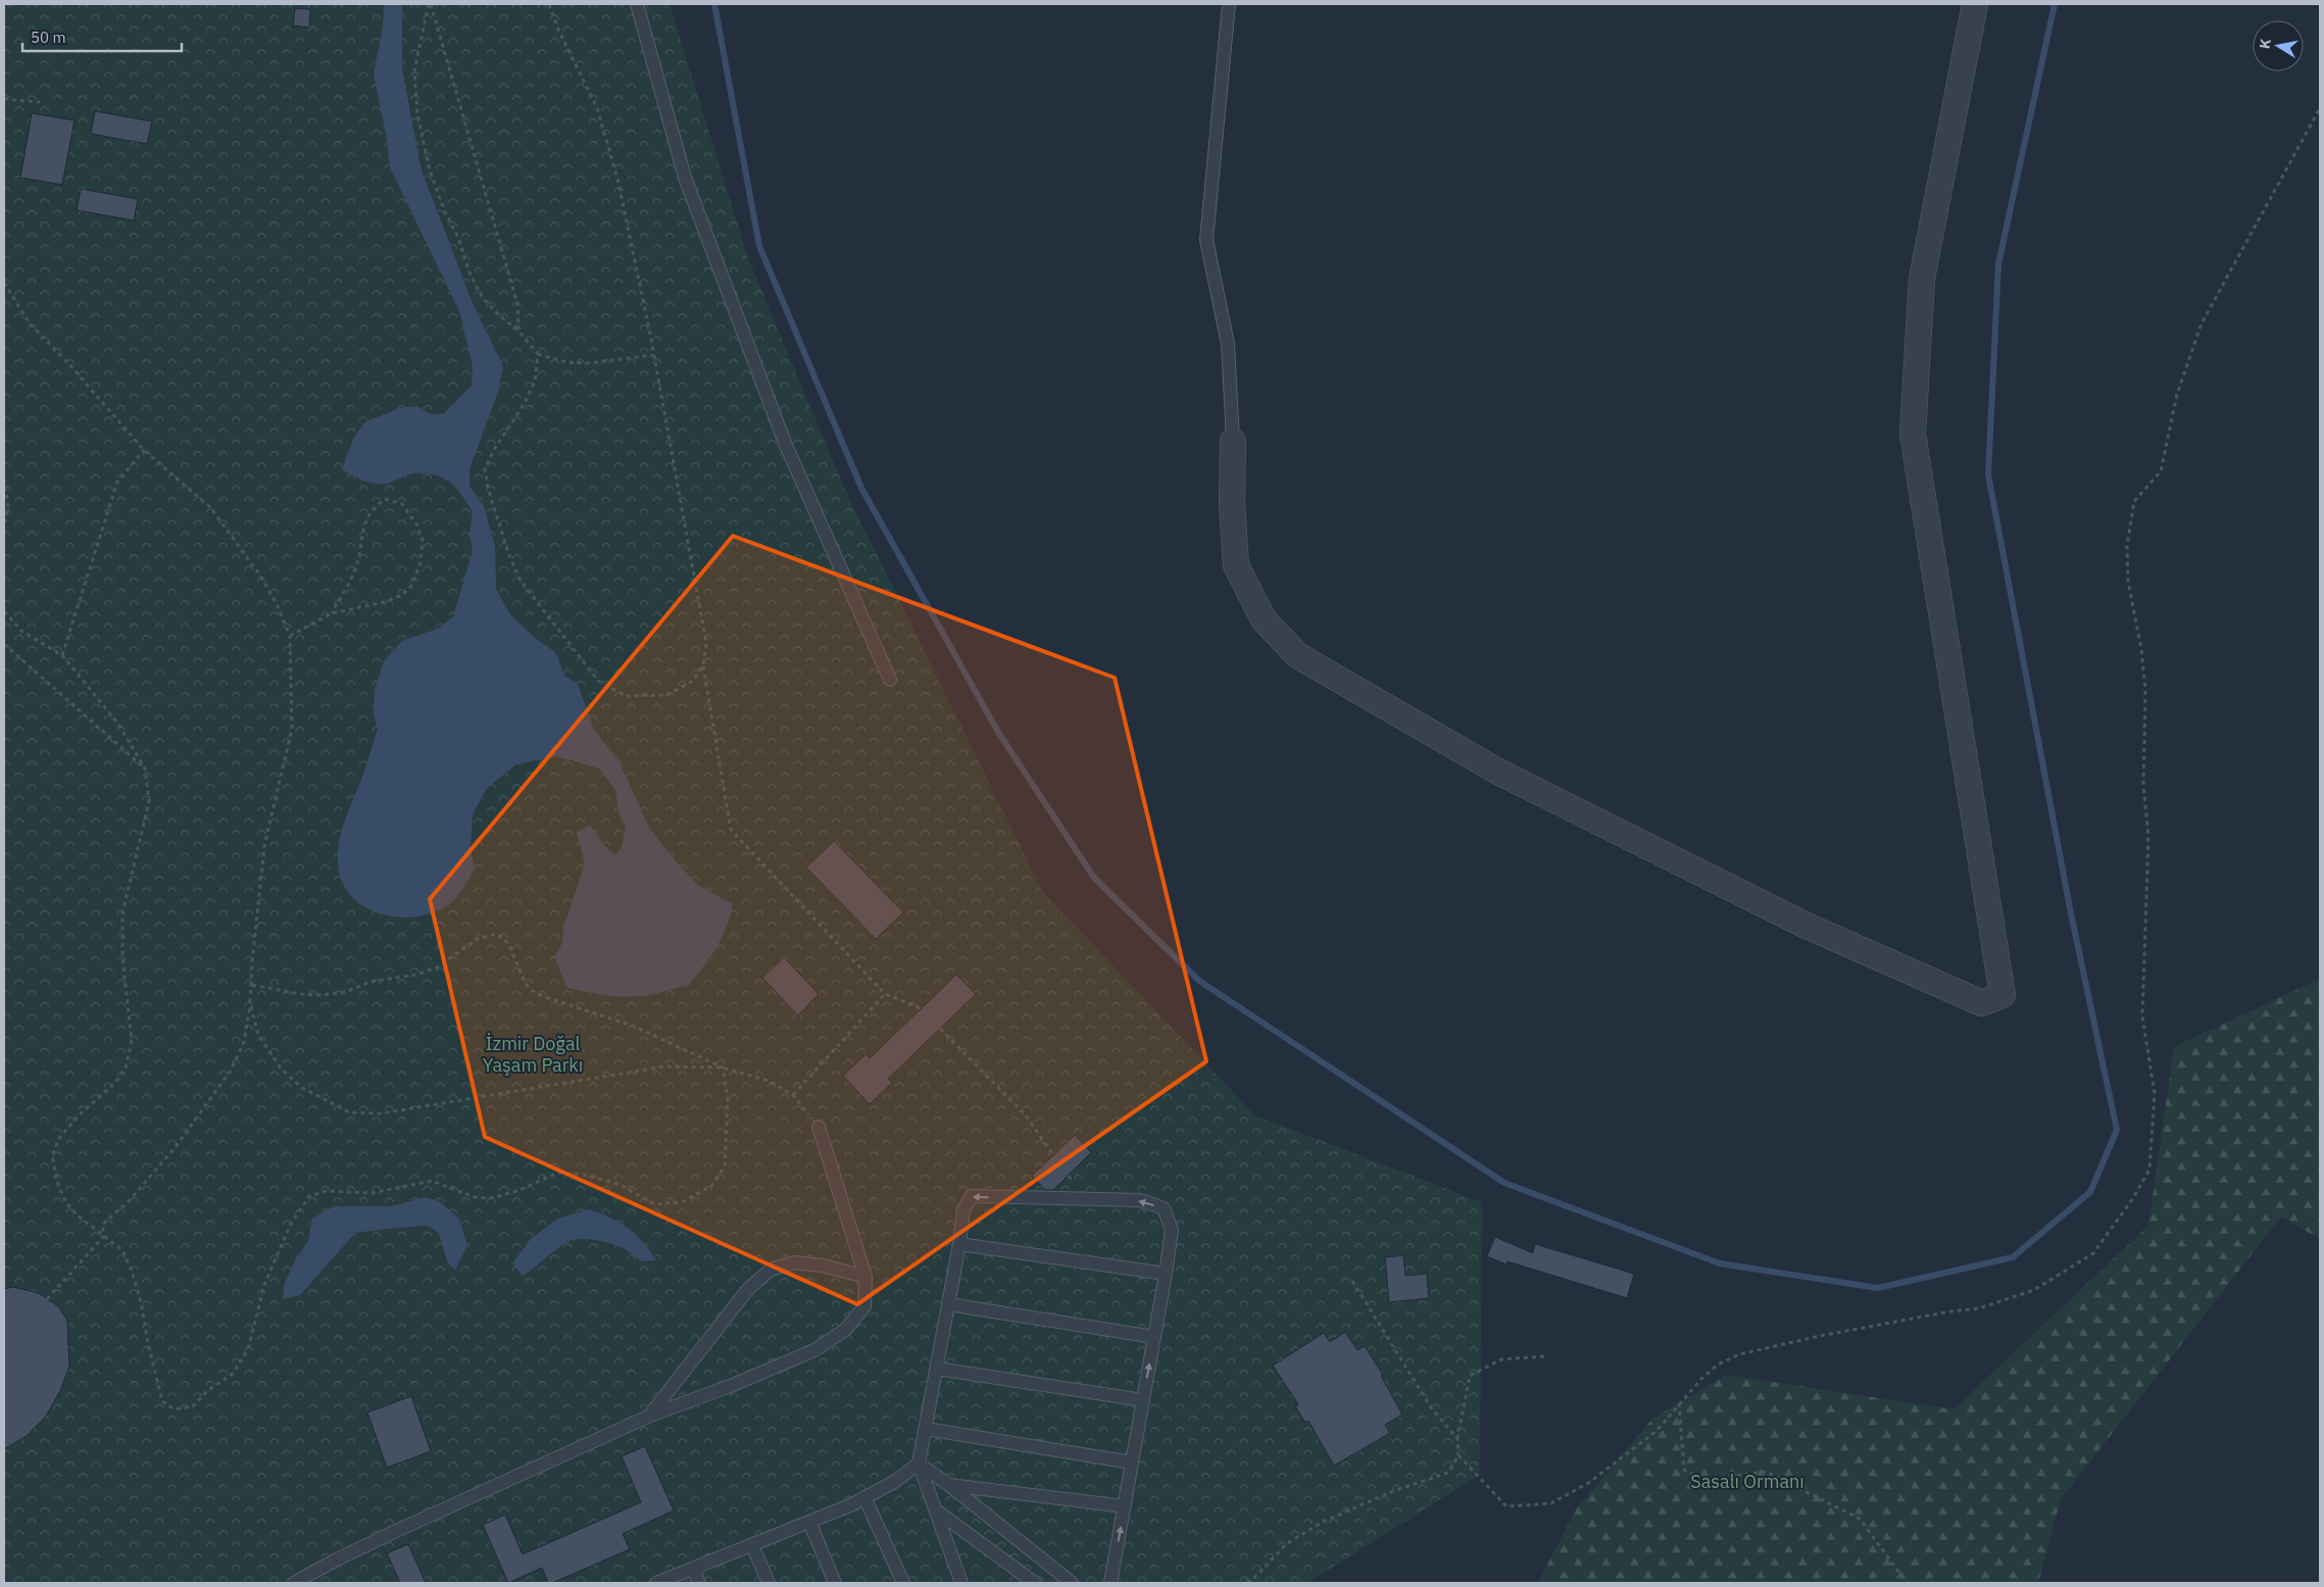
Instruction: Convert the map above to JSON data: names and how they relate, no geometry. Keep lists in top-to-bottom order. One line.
{"parks":["İzmir Doğal Yaşam Parkı","Sasalı Ormanı"],"scale_bar":"50 m","north":"left"}
